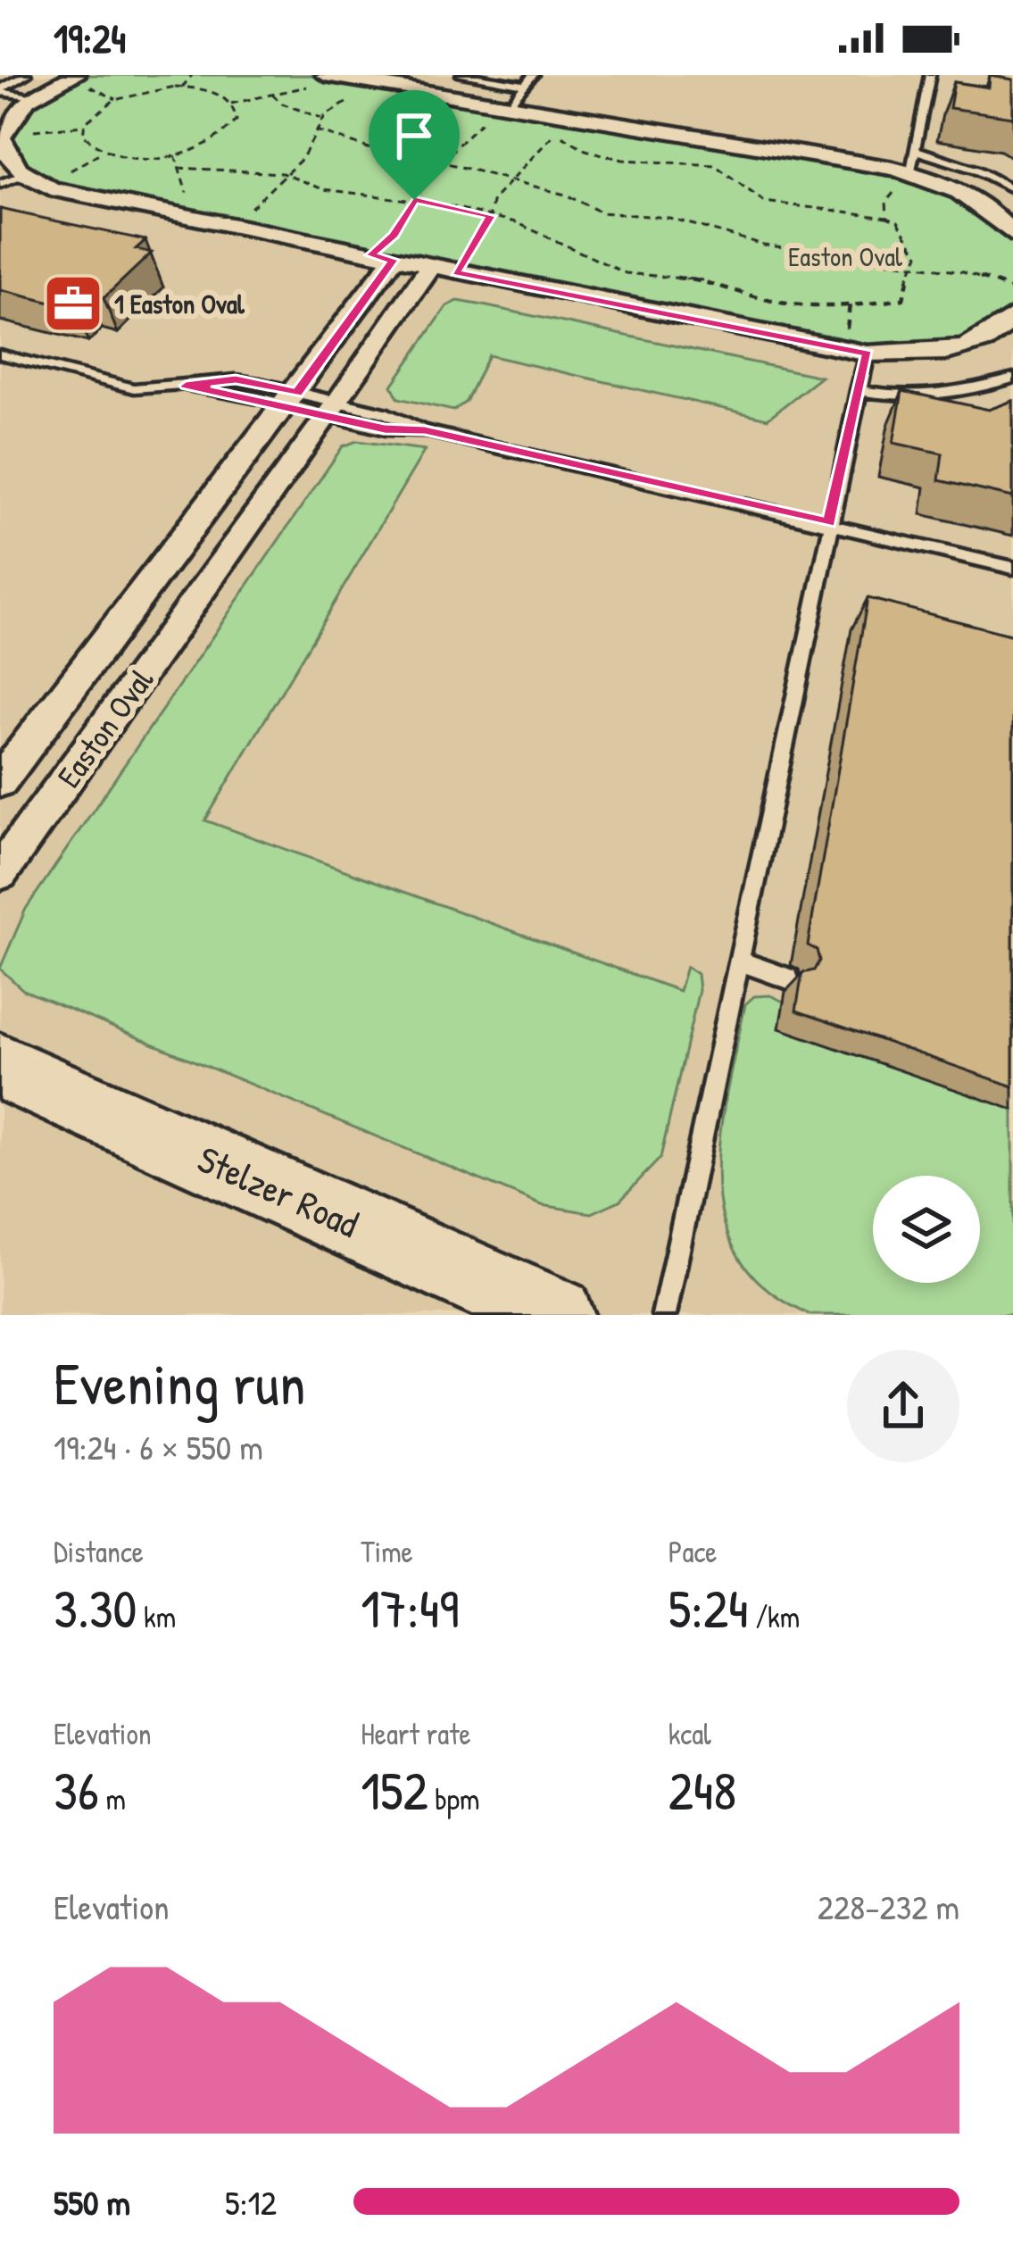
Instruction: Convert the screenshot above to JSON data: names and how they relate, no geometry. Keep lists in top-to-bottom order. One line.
{"streets":{"main road":["Stelzer Road"],"street":["Easton Oval"]},"parks":["Easton Oval"],"places":{"office":["1 Easton Oval"]},"page":{"status":"19:24","heading":["Evening run","19:24 · 6 × 550 m"],"stats":[["Distance","3.30 km"],["Time","17:49"],["Pace","5:24 /km"],["Elevation","36 m"],["Heart rate","152 bpm"],["kcal","248"]],"chart":["Elevation","228–232 m"],"list":[{"name":"550 m","note":"5:12"}]}}
